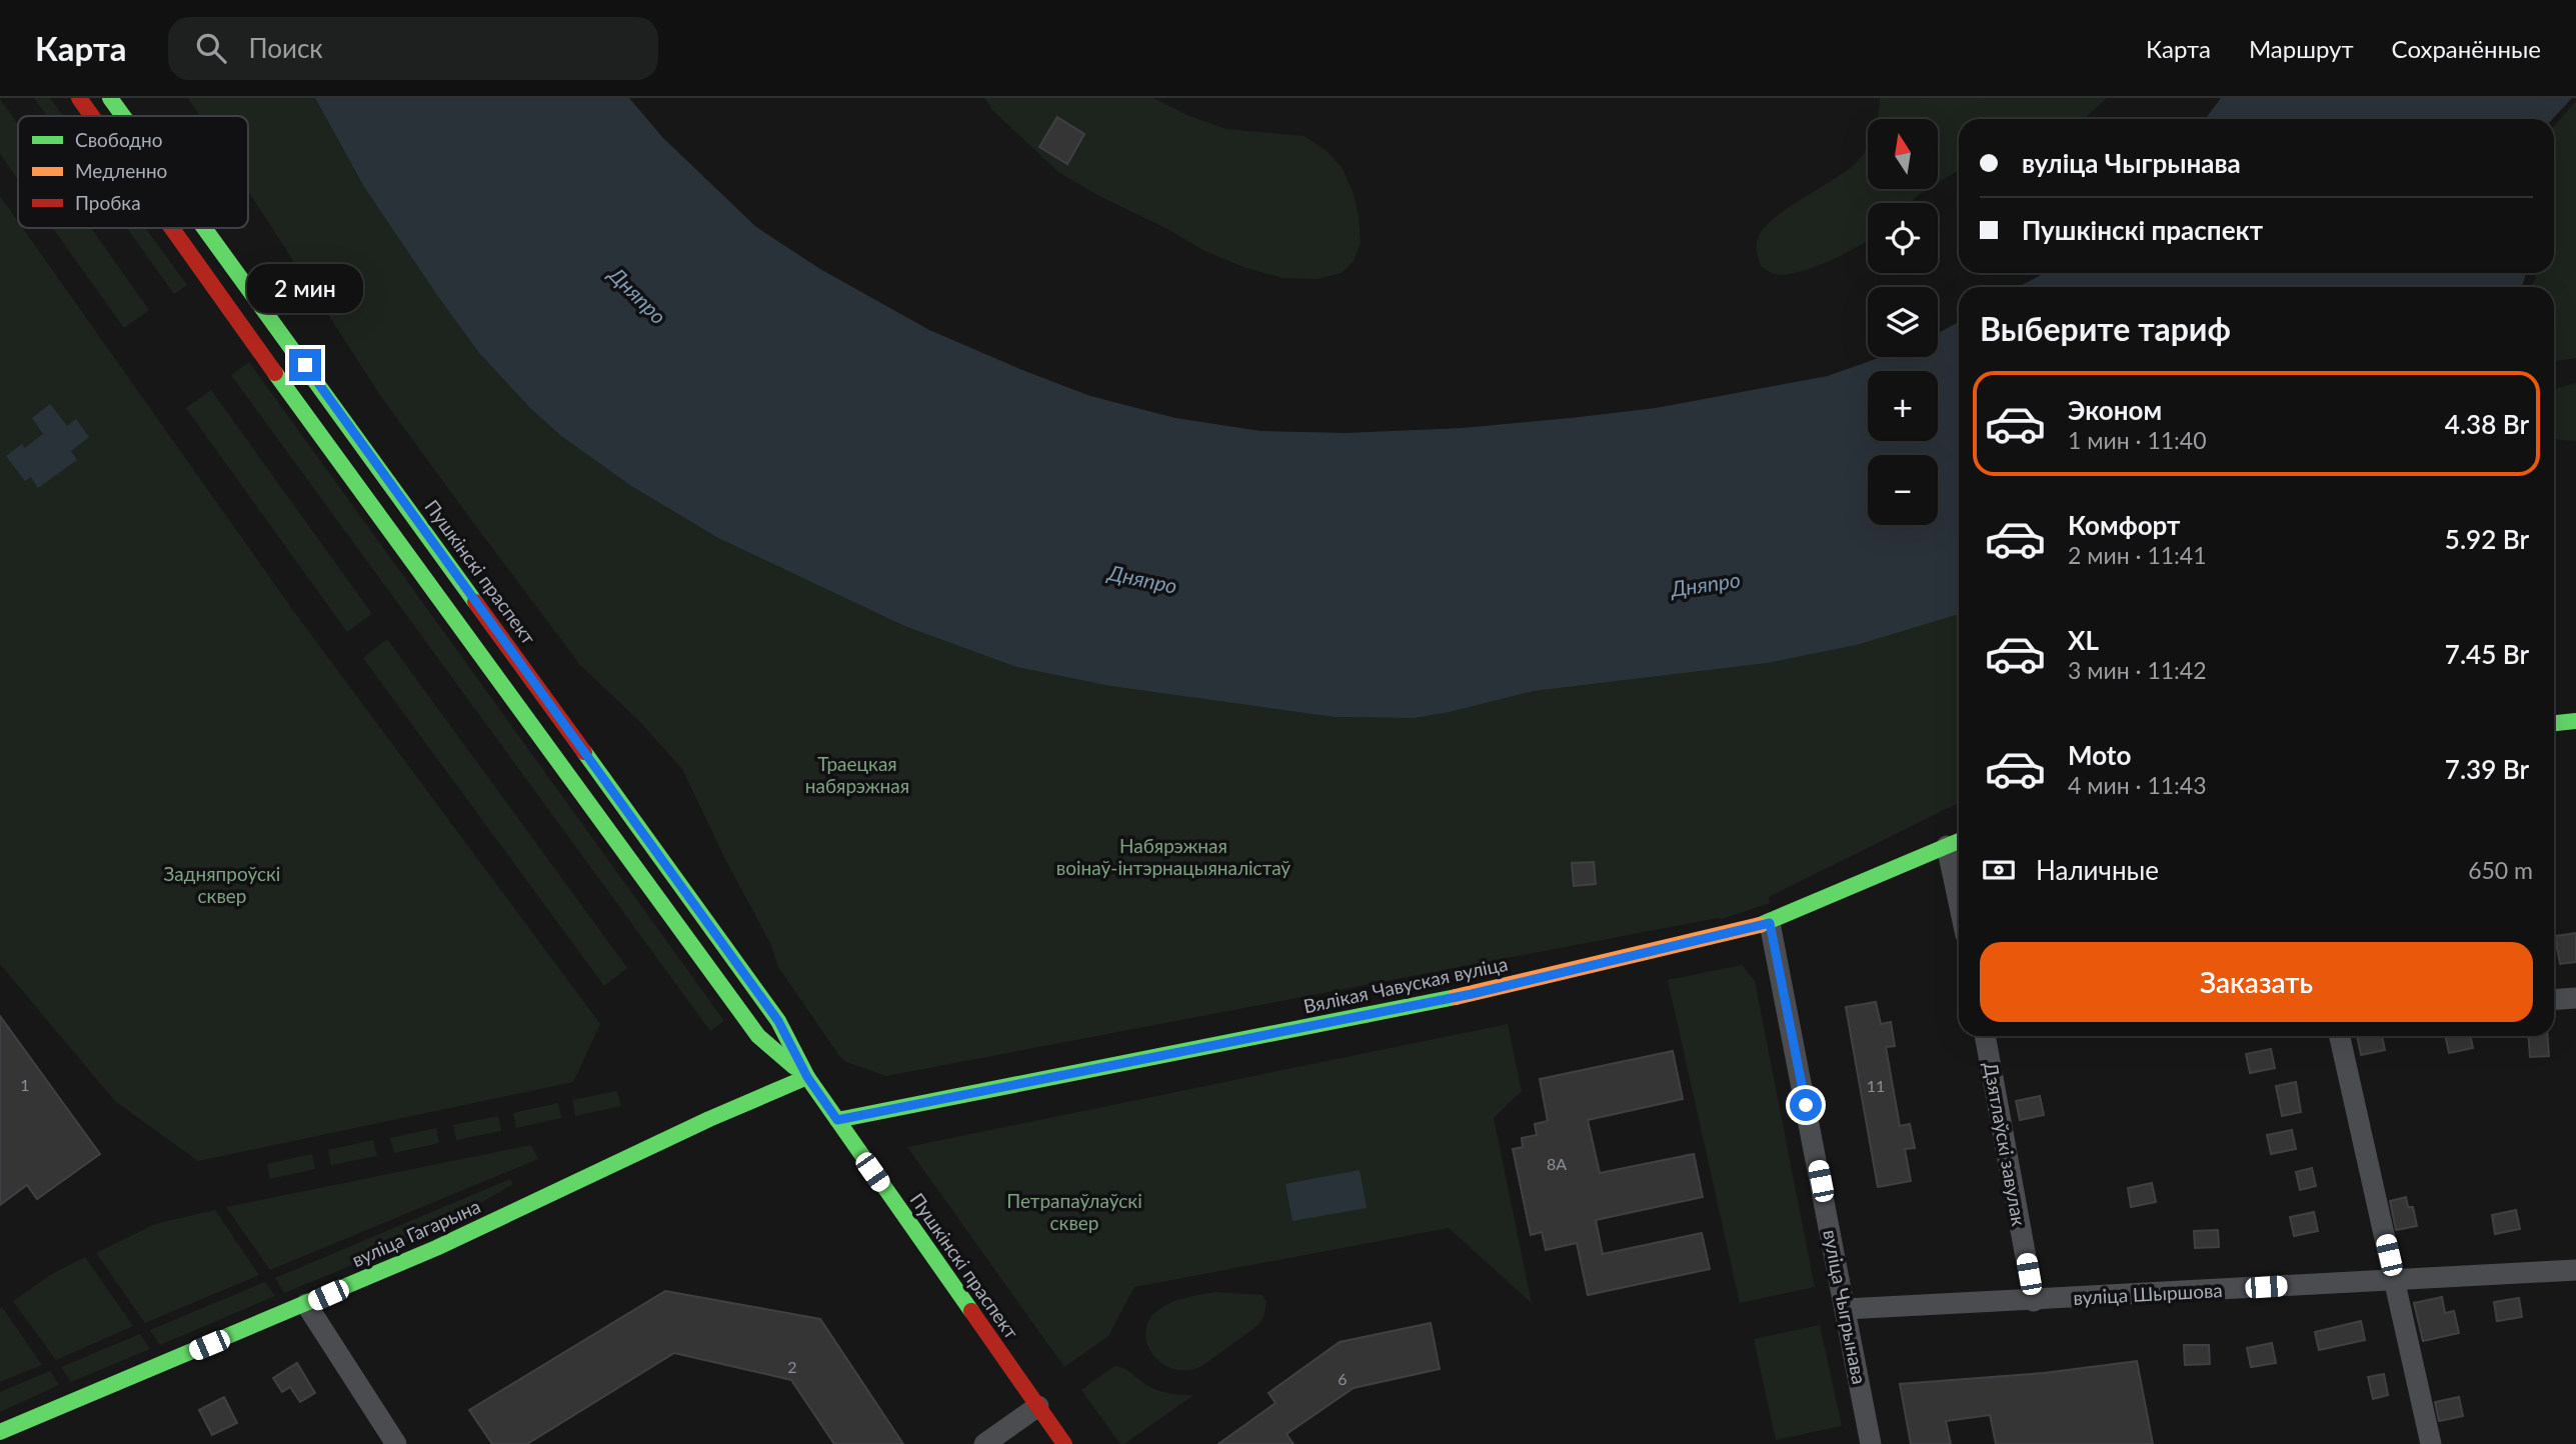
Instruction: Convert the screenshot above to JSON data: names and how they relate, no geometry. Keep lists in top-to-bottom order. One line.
{"streets":{"main road":["Пушкінскі праспект","Вялікая Чавуская вуліца","вуліца Гагарына"],"street":["Дзятлаўскі завулак","вуліца Шыршова","вуліца Чыгрынава"]},"crossings":[["Пушкінскі праспект","Вялікая Чавуская вуліца"],["Пушкінскі праспект","вуліца Гагарына"],["Вялікая Чавуская вуліца","вуліца Чыгрынава"],["Дзятлаўскі завулак","вуліца Шыршова"],["вуліца Шыршова","вуліца Чыгрынава"]],"water":["Дняпро"],"parks":["Траецкая набярэжная","Набярэжная воінаў-інтэрнацыяналістаў","Задняпроўскі сквер","Петрапаўлаўскі сквер"],"house_numbers":["1","11","8А","2","6"],"legend":["Свободно","Медленно","Пробка"],"north":"top","page":{"header":"Карта","search":"Поиск","nav":["Карта","Маршрут","Сохранённые"],"map_buttons":["+","−"],"banner":["вуліца Чыгрынава","Пушкінскі праспект"],"bubble":"2 мин","heading":"Выберите тариф","list":[{"name":"Эконом","note":"1 мин · 11:40","value":"4.38 Br"},{"name":"Комфорт","note":"2 мин · 11:41","value":"5.92 Br"},{"name":"XL","note":"3 мин · 11:42","value":"7.45 Br"},{"name":"Moto","note":"4 мин · 11:43","value":"7.39 Br"}],"pay":["Наличные","650 m"],"buttons":"Заказать"}}
